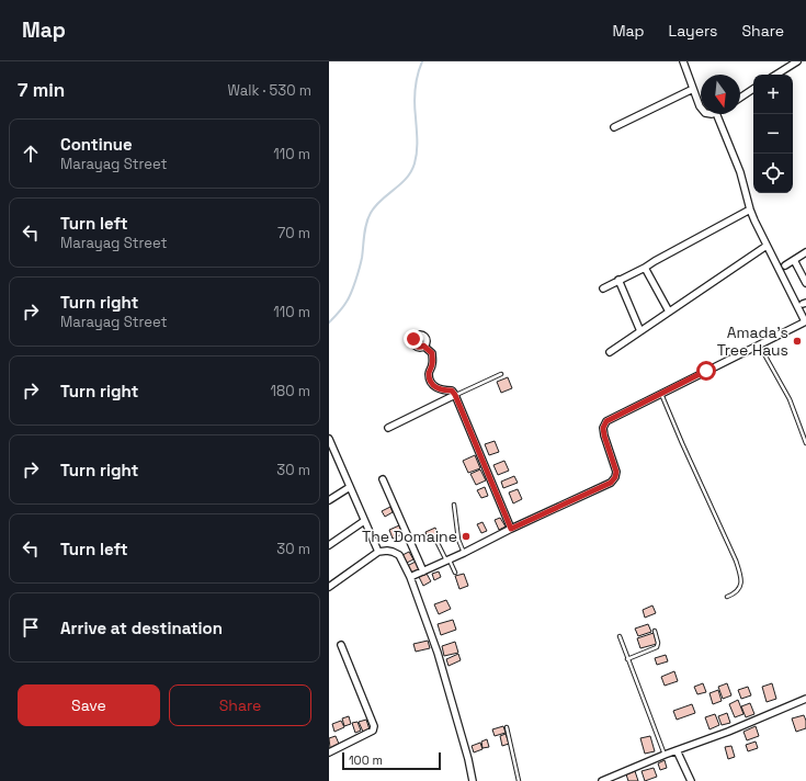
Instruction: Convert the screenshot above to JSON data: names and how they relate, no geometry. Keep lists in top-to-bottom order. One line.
{"places":["Amada's Tree Haus","The Domaine"],"scale_bar":"100 m","north":"bottom","page":{"header":"Map","nav":["Map","Layers","Share"],"heading":["7 min","Walk · 530 m"],"map_buttons":["+","−"],"list":[["Continue","Marayag Street","110 m"],["Turn left","Marayag Street","70 m"],["Turn right","Marayag Street","110 m"],["Turn right","180 m"],["Turn right","30 m"],["Turn left","30 m"],"Arrive at destination"],"buttons":["Save","Share"],"scale":"100 m"}}
